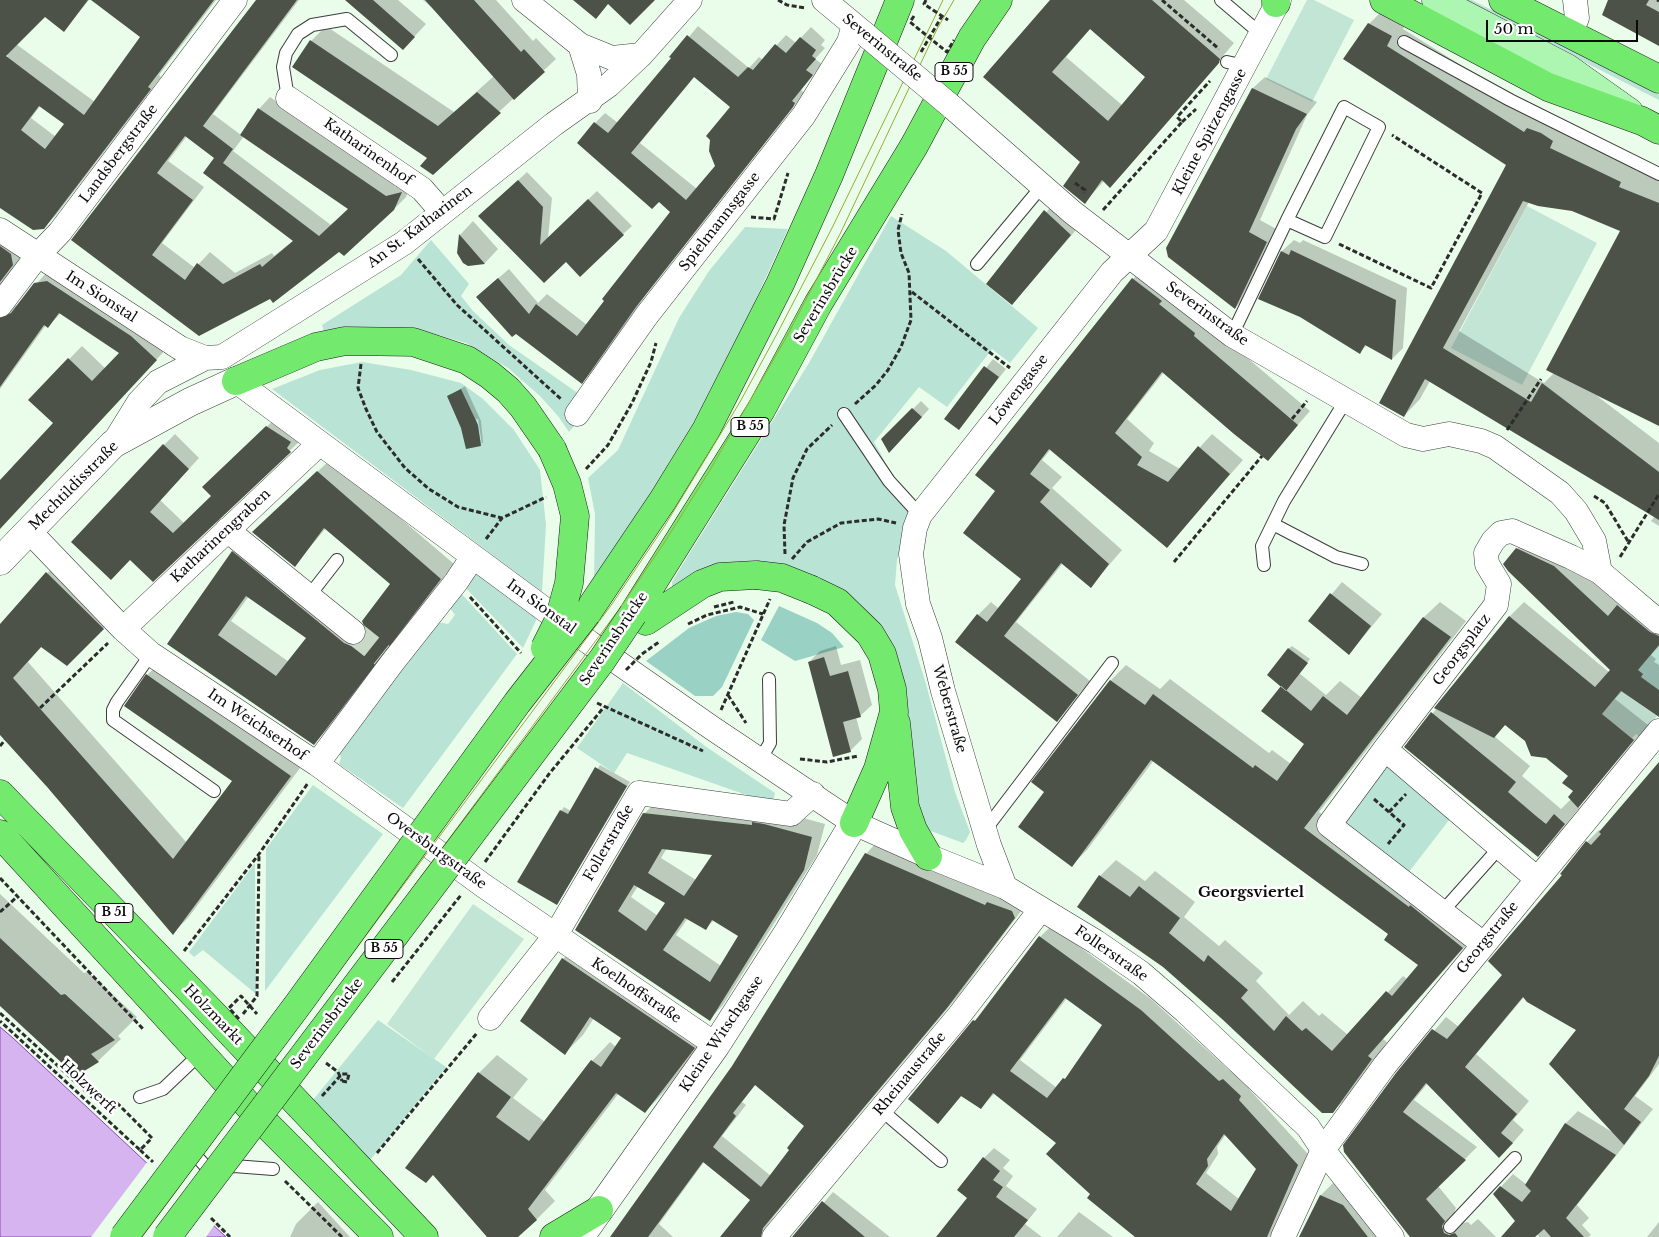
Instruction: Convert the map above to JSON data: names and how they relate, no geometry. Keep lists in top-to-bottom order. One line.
{"streets":{"main road":["B 55","Severinsbrücke","B 51","Holzmarkt"],"street":["Severinstraße","Kleine Spitzengasse","Katharinenhof","Landsbergstraße","Spielmannsgasse","An St. Katharinen","Im Sionstal","Löwengasse","Mechtildisstraße","Katharinengraben","Georgsplatz","Weberstraße","Im Weichserhof","Follerstraße","Oversburgstraße","Georgstraße","Koelhoffstraße","Kleine Witschgasse","Rheinaustraße"],"path":["Holzwerft"]},"crossings":[["Severinstraße","Kleine Spitzengasse"],["Severinstraße","Spielmannsgasse"],["Severinstraße","Löwengasse"],["Severinstraße","Georgsplatz"],["Kleine Spitzengasse","Löwengasse"],["Katharinenhof","An St. Katharinen"],["Landsbergstraße","Im Sionstal"],["An St. Katharinen","Im Sionstal"],["An St. Katharinen","Mechtildisstraße"],["Im Sionstal","Mechtildisstraße"],["Im Sionstal","Katharinengraben"],["Im Sionstal","Im Weichserhof"],["Im Sionstal","Follerstraße"],["Im Sionstal","Kleine Witschgasse"],["Löwengasse","Weberstraße"],["Mechtildisstraße","Im Weichserhof"],["Katharinengraben","Im Weichserhof"],["Georgsplatz","Georgstraße"],["Weberstraße","Follerstraße"],["Im Weichserhof","Oversburgstraße"],["Follerstraße","Oversburgstraße"],["Follerstraße","Georgstraße"],["Follerstraße","Koelhoffstraße"],["Follerstraße","Kleine Witschgasse"],["Follerstraße","Rheinaustraße"],["Oversburgstraße","Koelhoffstraße"],["Koelhoffstraße","Kleine Witschgasse"]],"districts":["Georgsviertel"],"scale_bar":"50 m"}
